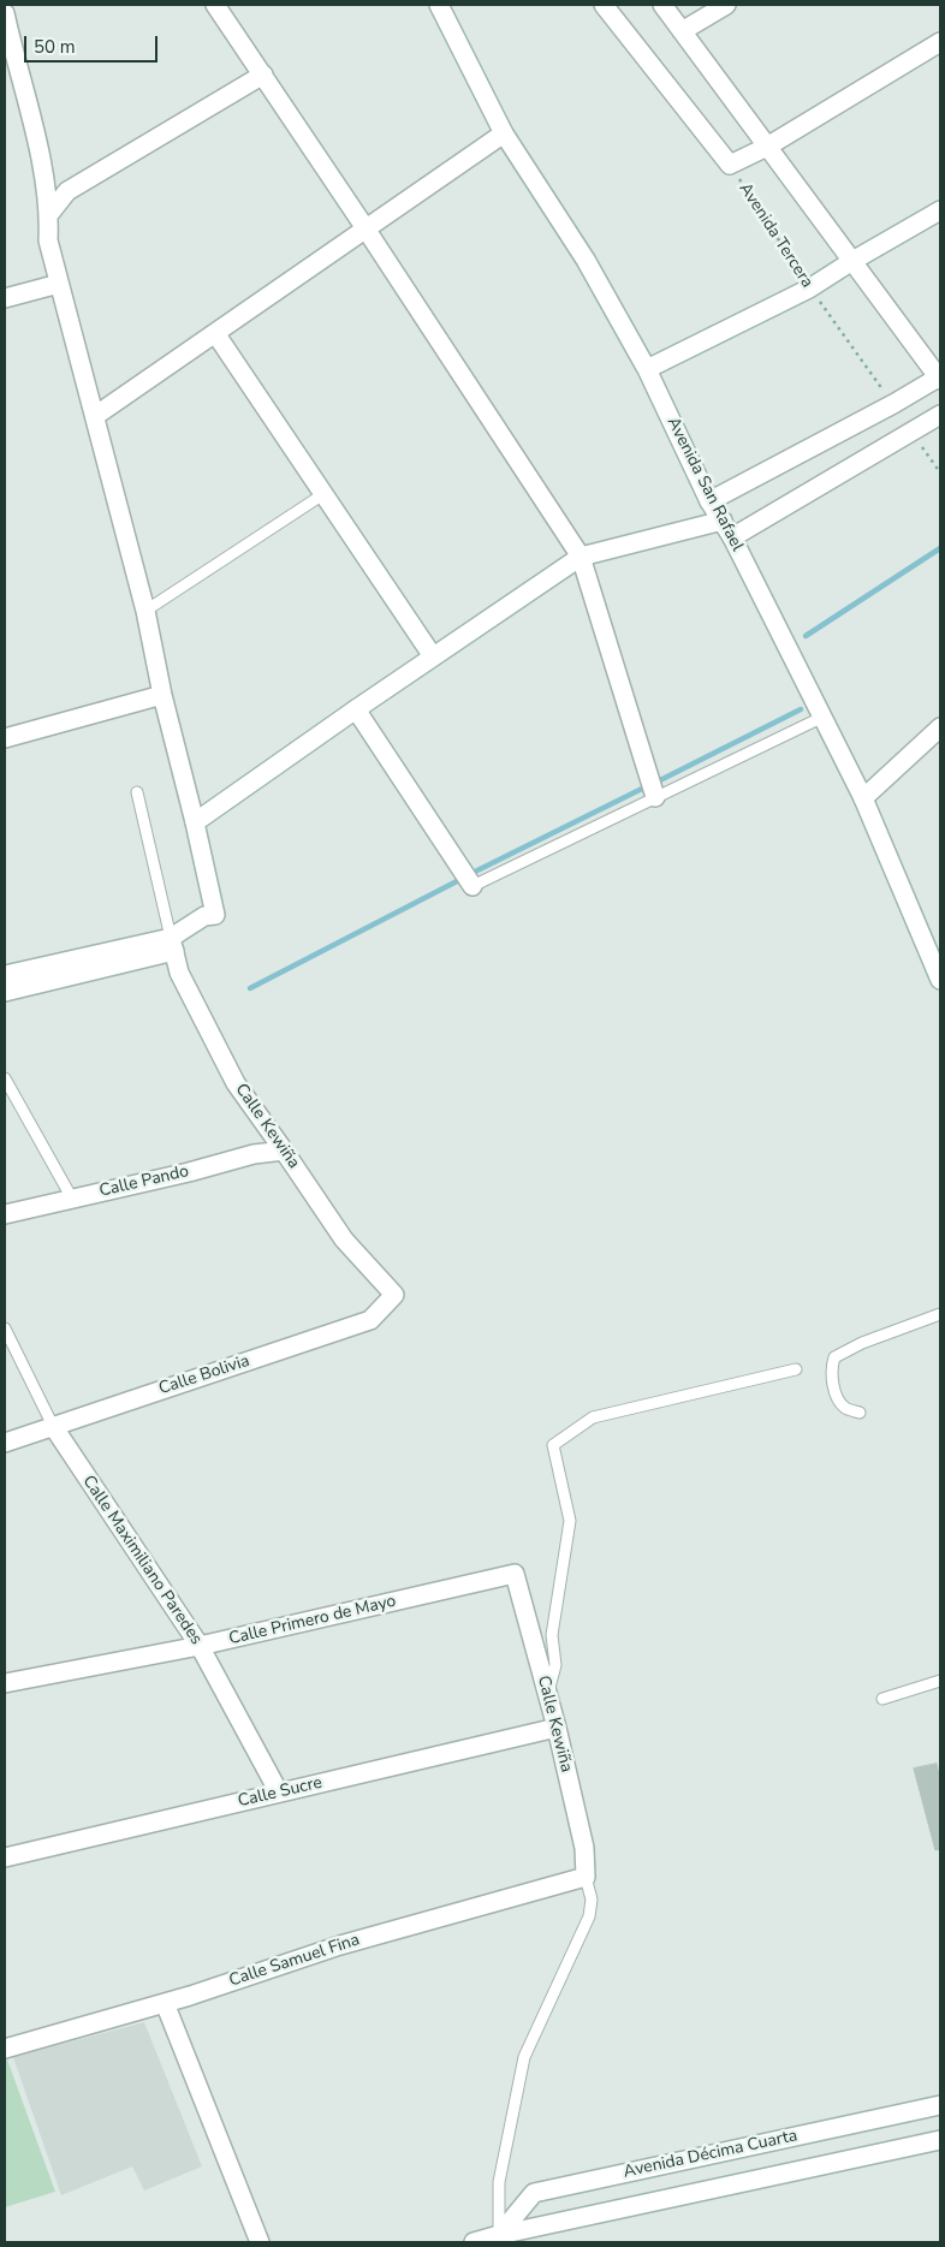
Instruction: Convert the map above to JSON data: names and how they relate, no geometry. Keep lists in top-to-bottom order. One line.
{"streets":{"street":["Avenida Tercera","Avenida San Rafael","Calle Kewiña","Calle Pando","Calle Bolivia","Calle Maximiliano Paredes","Calle Primero de Mayo","Calle Sucre","Calle Samuel Fina","Avenida Décima Cuarta"]},"crossings":[["Calle Kewiña","Calle Pando"],["Calle Kewiña","Calle Bolivia"],["Calle Kewiña","Calle Primero de Mayo"],["Calle Kewiña","Calle Sucre"],["Calle Kewiña","Calle Samuel Fina"],["Calle Bolivia","Calle Maximiliano Paredes"],["Calle Maximiliano Paredes","Calle Primero de Mayo"],["Calle Maximiliano Paredes","Calle Sucre"]],"scale_bar":"50 m"}
